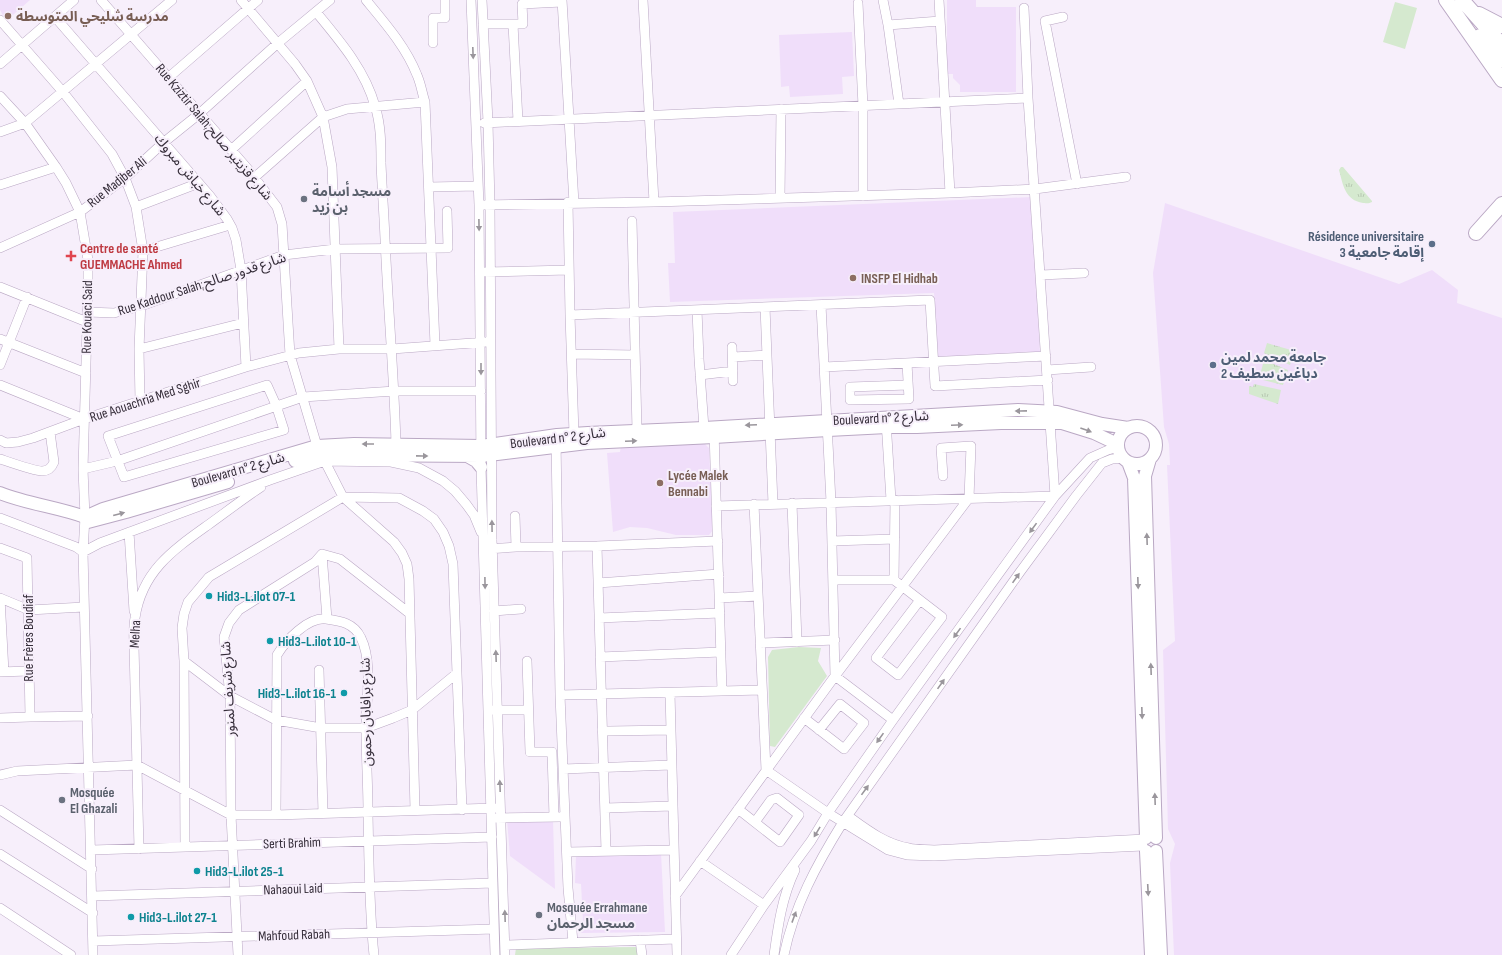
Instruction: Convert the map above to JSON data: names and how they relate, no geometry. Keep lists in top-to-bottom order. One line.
{"streets":{"main road":["Boulevard n° شارع 2"],"street":["Rue Kziztir Salah;شارع قزيتير صالح","شارع خباش مبروك","Rue Madjber Ali","Rue Kaddour Salah;شارع قدور صالح","Rue Kouaci Said","Rue Aouachria Med Sghir","Melha","Rue Frères Boudiaf","شارع شريف لمنور","شارع برافابان رحمون","Serti Brahim","Nahaoui Laid","Mahfoud Rabah"]},"crossings":[["Rue Kziztir Salah;شارع قزيتير صالح","Rue Madjber Ali"],["Rue Kziztir Salah;شارع قزيتير صالح","Rue Kaddour Salah;شارع قدور صالح"],["Rue Kziztir Salah;شارع قزيتير صالح","Rue Aouachria Med Sghir"],["Rue Kziztir Salah;شارع قزيتير صالح","Boulevard n° شارع 2"],["شارع خباش مبروك","Rue Madjber Ali"],["شارع خباش مبروك","Rue Kaddour Salah;شارع قدور صالح"],["شارع خباش مبروك","Rue Aouachria Med Sghir"],["Rue Madjber Ali","Rue Kouaci Said"],["Rue Kaddour Salah;شارع قدور صالح","Rue Kouaci Said"],["Rue Kouaci Said","Rue Aouachria Med Sghir"],["Rue Kouaci Said","Boulevard n° شارع 2"],["Rue Kouaci Said","Serti Brahim"],["Rue Kouaci Said","Nahaoui Laid"],["Rue Kouaci Said","Mahfoud Rabah"],["Melha","Serti Brahim"],["شارع شريف لمنور","Serti Brahim"],["شارع شريف لمنور","Nahaoui Laid"],["شارع شريف لمنور","Mahfoud Rabah"],["شارع برافابان رحمون","Serti Brahim"],["شارع برافابان رحمون","Nahaoui Laid"],["شارع برافابان رحمون","Mahfoud Rabah"]],"places":{"other":["مدرسة شليحي المتوسطة","مسجد أسامة بن زيد","Résidence universitaire إقامة جامعية 3","INSFP El Hidhab","جامعة محمد لمين دباغين سطيف 2","Lycée Malek Bennabi","Hid3-L.ilot 07-1","Hid3-L.ilot 10-1","Hid3-L.ilot 16-1","Mosquée El Ghazali","Hid3-L.ilot 25-1","Mosquée Errahmane مسجد الرحمان","Hid3-L.ilot 27-1"],"health":["Centre de santé GUEMMACHE Ahmed"]}}
